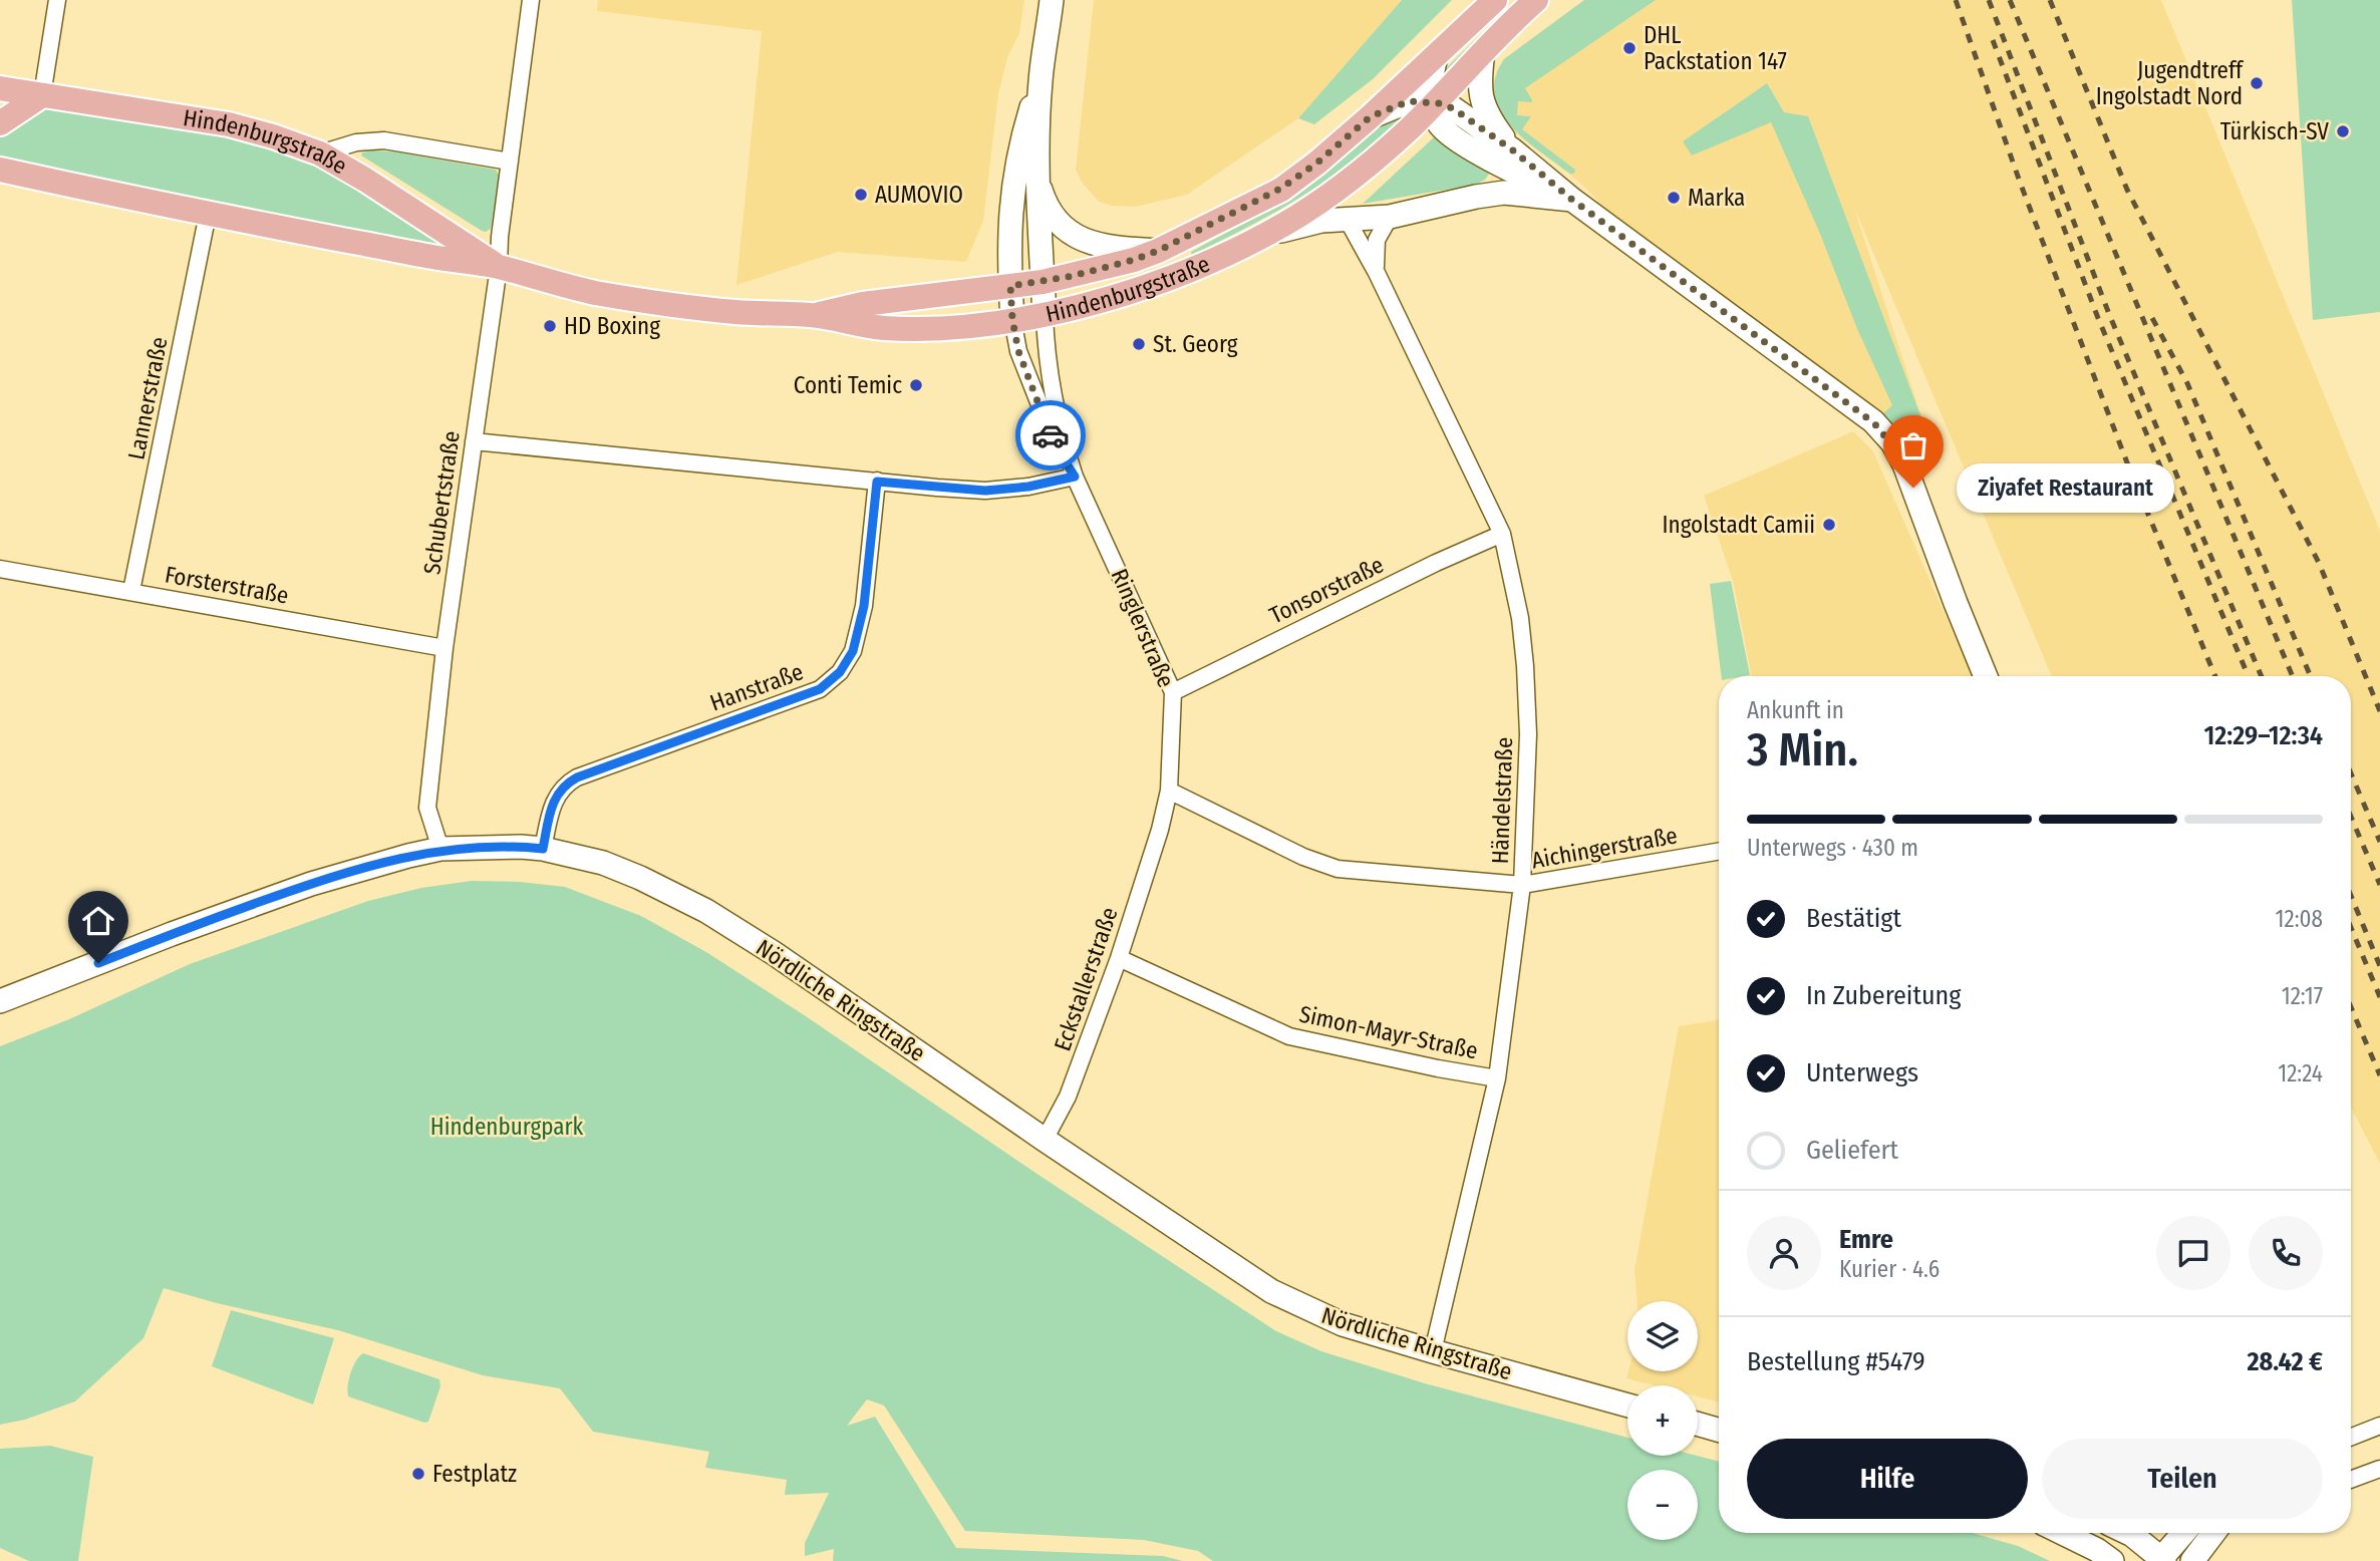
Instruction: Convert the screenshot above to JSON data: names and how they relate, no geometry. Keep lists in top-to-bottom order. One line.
{"streets":{"main road":["Hindenburgstraße"],"street":["Lannerstraße","Schubertstraße","Forsterstraße","Tonsorstraße","Ringlerstraße","Hanstraße","Händelstraße","Aichingerstraße","Eckstallerstraße","Nördliche Ringstraße","Simon-Mayr-Straße"]},"crossings":[["Hindenburgstraße","Lannerstraße"],["Hindenburgstraße","Schubertstraße"],["Hindenburgstraße","Ringlerstraße"],["Hindenburgstraße","Händelstraße"],["Lannerstraße","Forsterstraße"],["Schubertstraße","Forsterstraße"],["Schubertstraße","Nördliche Ringstraße"],["Tonsorstraße","Ringlerstraße"],["Tonsorstraße","Händelstraße"],["Ringlerstraße","Aichingerstraße"],["Ringlerstraße","Eckstallerstraße"],["Hanstraße","Nördliche Ringstraße"],["Händelstraße","Aichingerstraße"],["Händelstraße","Nördliche Ringstraße"],["Händelstraße","Simon-Mayr-Straße"],["Eckstallerstraße","Nördliche Ringstraße"],["Eckstallerstraße","Simon-Mayr-Straße"]],"parks":["Hindenburgpark"],"places":["DHL Packstation 147","Jugendtreff Ingolstadt Nord","Türkisch-SV","AUMOVIO","Marka","HD Boxing","St. Georg","Conti Temic","Ziyafet Restaurant","Ingolstadt Camii","Festplatz"],"page":{"bubble":"Ziyafet Restaurant","heading":["3 Min.","Ankunft in","12:29–12:34"],"panel":["Emre","Kurier · 4.6","Bestellung #5479","28.42 €"],"bar":"Unterwegs · 430 m","list":[["Bestätigt","12:08"],["In Zubereitung","12:17"],["Unterwegs","12:24"],"Geliefert"],"map_buttons":["+","−"],"buttons":["Hilfe","Teilen"]}}
